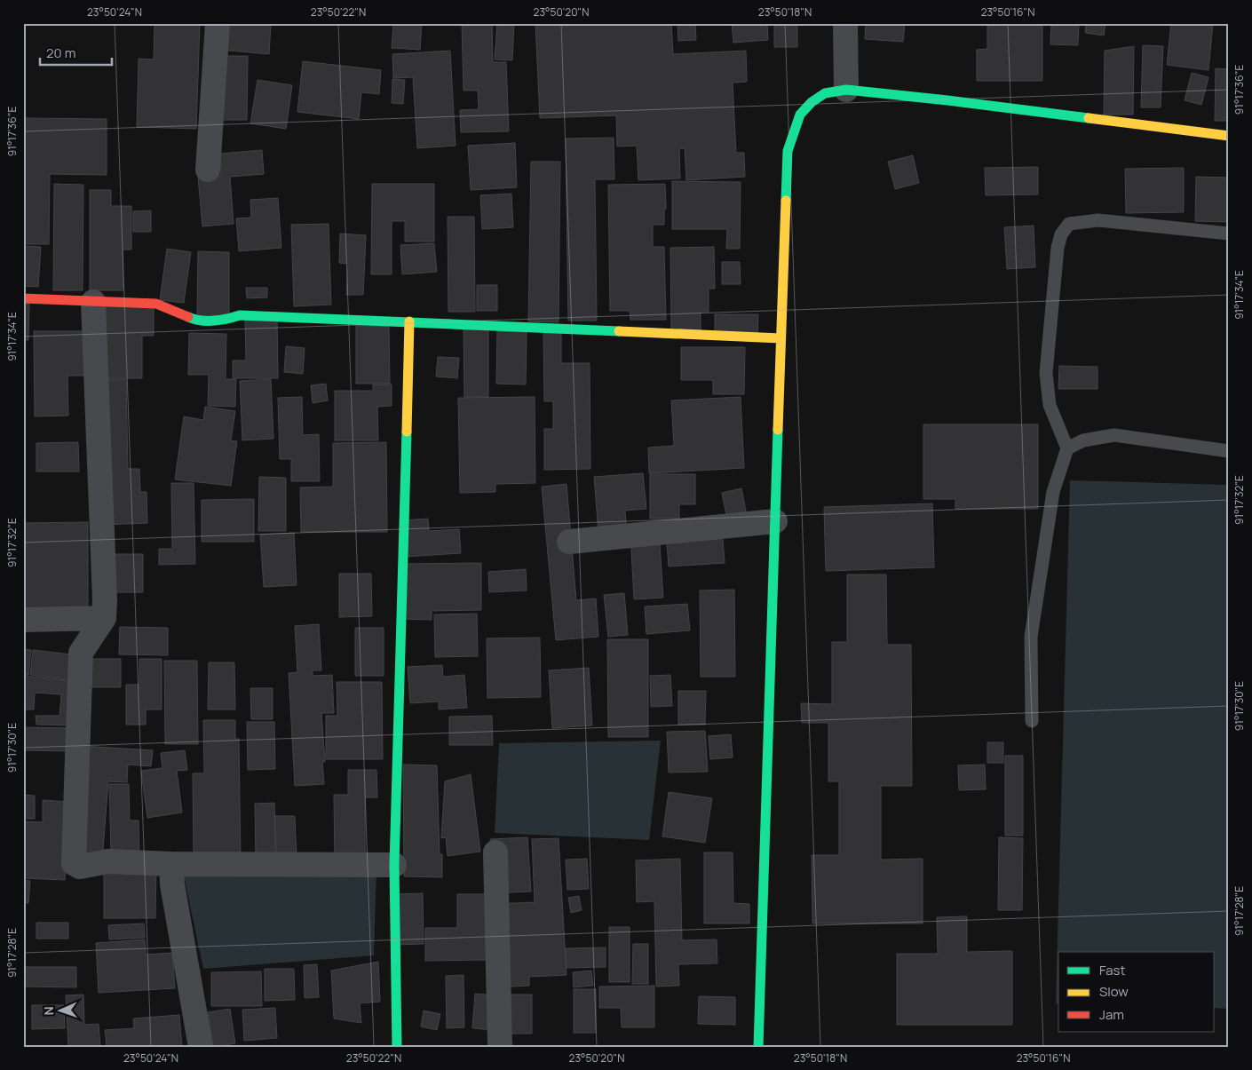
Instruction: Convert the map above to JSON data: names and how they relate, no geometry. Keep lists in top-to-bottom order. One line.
{"legend":["Fast","Slow","Jam"],"scale_bar":"20 m","north":"left","coordinates":["23°50'24\"N","23°50'22\"N","23°50'20\"N","23°50'18\"N","23°50'16\"N","91°17'36\"E","91°17'34\"E","91°17'32\"E","91°17'30\"E","91°17'28\"E"]}
